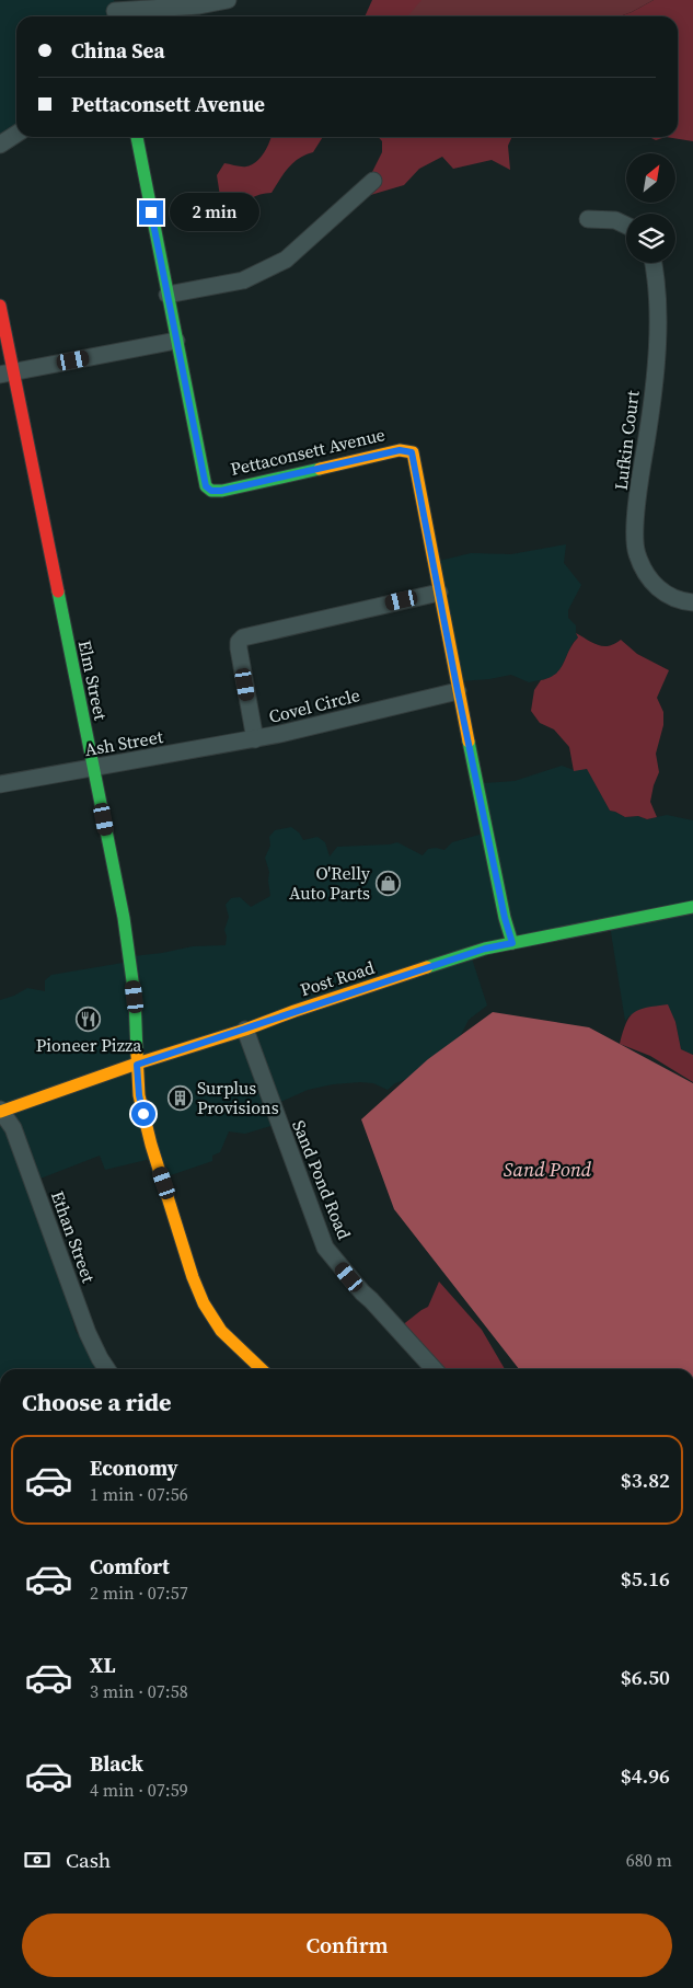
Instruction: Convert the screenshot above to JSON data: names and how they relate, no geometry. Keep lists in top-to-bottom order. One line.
{"streets":{"street":["Lufkin Court","Pettaconsett Avenue","Elm Street","Covel Circle","Ash Street","Post Road","Sand Pond Road","Ethan Street"]},"crossings":[["Pettaconsett Avenue","Covel Circle"],["Pettaconsett Avenue","Post Road"],["Elm Street","Ash Street"],["Elm Street","Post Road"],["Covel Circle","Ash Street"],["Post Road","Sand Pond Road"],["Post Road","Ethan Street"]],"water":["Sand Pond"],"places":{"shop":["O'Relly Auto Parts"],"restaurant":["Pioneer Pizza"],"building":["Surplus Provisions"]},"north":"top right","page":{"banner":["China Sea","Pettaconsett Avenue"],"bubble":"2 min","heading":"Choose a ride","list":[{"name":"Economy","note":"1 min · 07:56","value":"$3.82"},{"name":"Comfort","note":"2 min · 07:57","value":"$5.16"},{"name":"XL","note":"3 min · 07:58","value":"$6.50"},{"name":"Black","note":"4 min · 07:59","value":"$4.96"}],"pay":["Cash","680 m"],"buttons":"Confirm"}}
